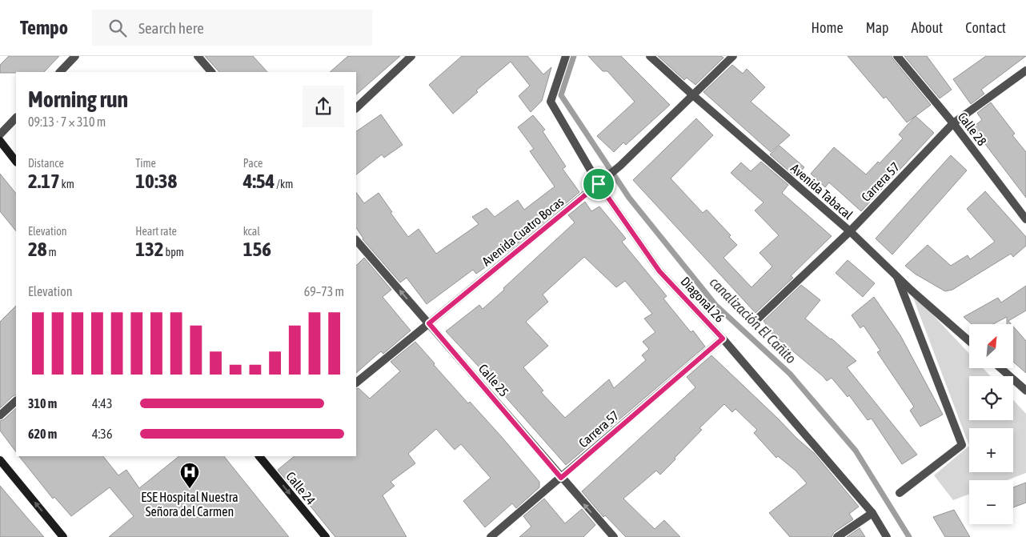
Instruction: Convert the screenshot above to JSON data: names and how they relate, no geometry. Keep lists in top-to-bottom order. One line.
{"streets":{"main road":["Calle 24"],"street":["Calle 28","Carrera 57","Avenida Tabacal","Avenida Cuatro Bocas","Diagonal 26","Calle 25"]},"crossings":[["Calle 28","Carrera 57"],["Carrera 57","Avenida Tabacal"],["Carrera 57","Diagonal 26"],["Carrera 57","Calle 25"],["Avenida Tabacal","Avenida Cuatro Bocas"],["Avenida Cuatro Bocas","Diagonal 26"],["Avenida Cuatro Bocas","Calle 25"]],"one_way":["Calle 25","Calle 24"],"water":["canalización El Cañito"],"places":{"hospital":["ESE Hospital Nuestra Señora del Carmen"]},"north":"top right","page":{"header":"Tempo","search":"Search here","nav":["Home","Map","About","Contact"],"heading":["Morning run","09:13 · 7 × 310 m"],"stats":[["Distance","2.17 km"],["Time","10:38"],["Pace","4:54 /km"],["Elevation","28 m"],["Heart rate","132 bpm"],["kcal","156"]],"chart":["Elevation","69–73 m"],"map_buttons":["+","−"],"list":[{"name":"310 m","note":"4:43"},{"name":"620 m","note":"4:36"}]}}
